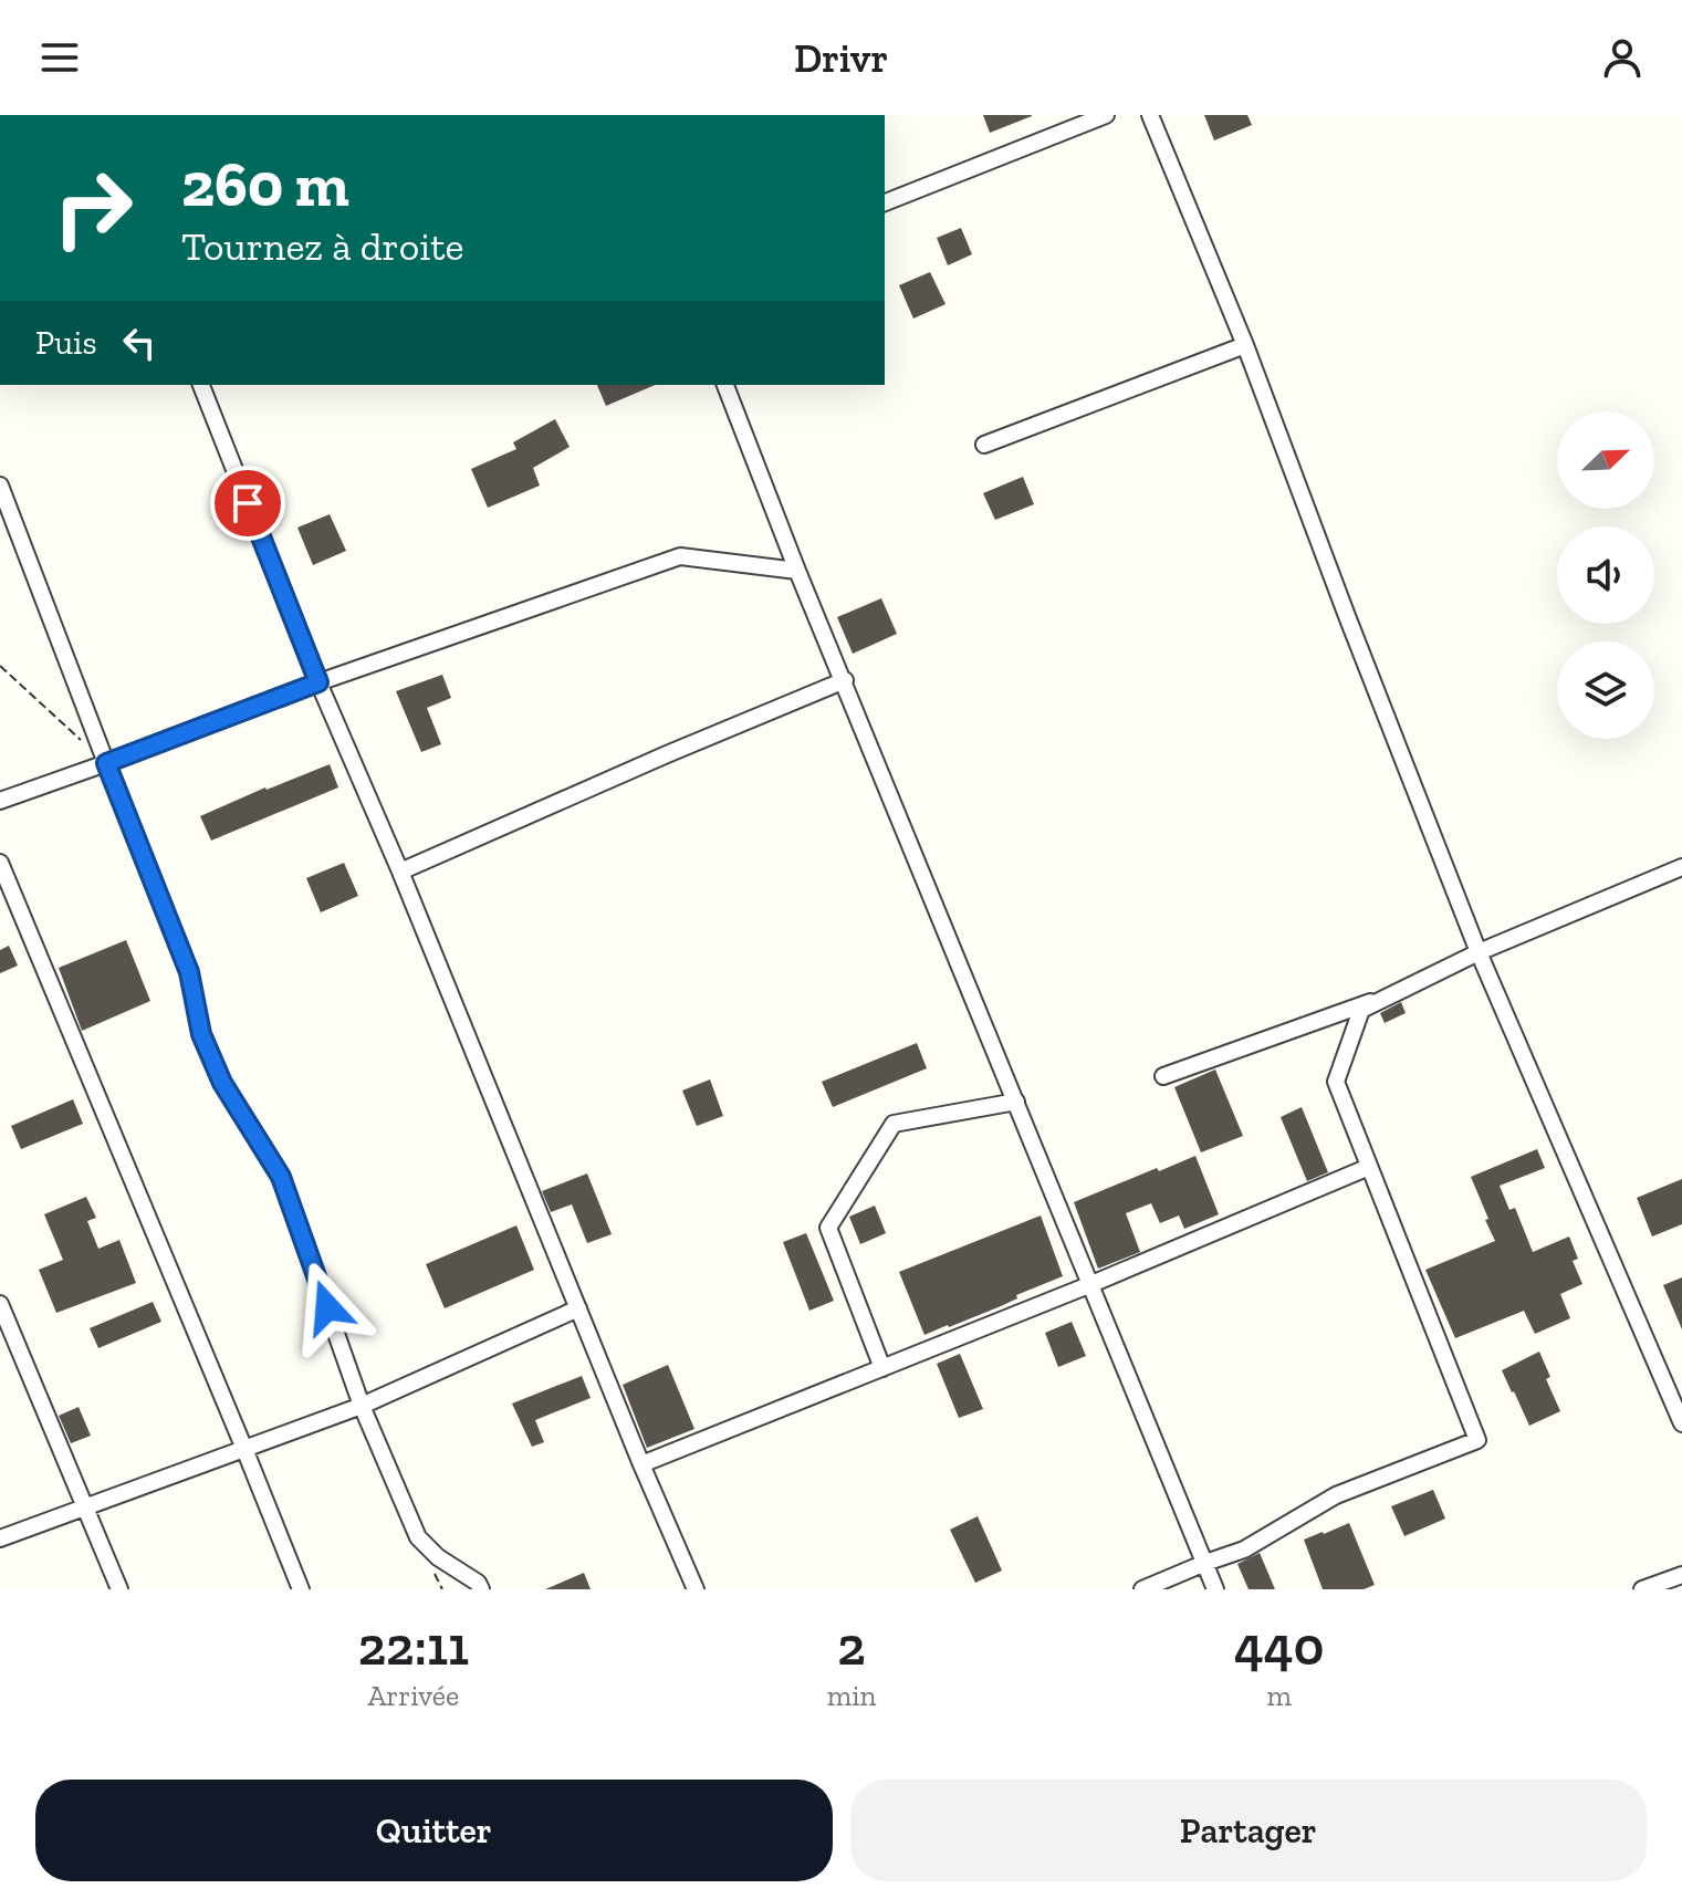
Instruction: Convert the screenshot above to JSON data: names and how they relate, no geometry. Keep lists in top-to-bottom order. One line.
{"north":"top right","page":{"header":"Drivr","turn":["260 m","Tournez à droite"],"then":"Puis","eta":["22:11","Arrivée","2","min","440","m"],"buttons":["Quitter","Partager"]}}
